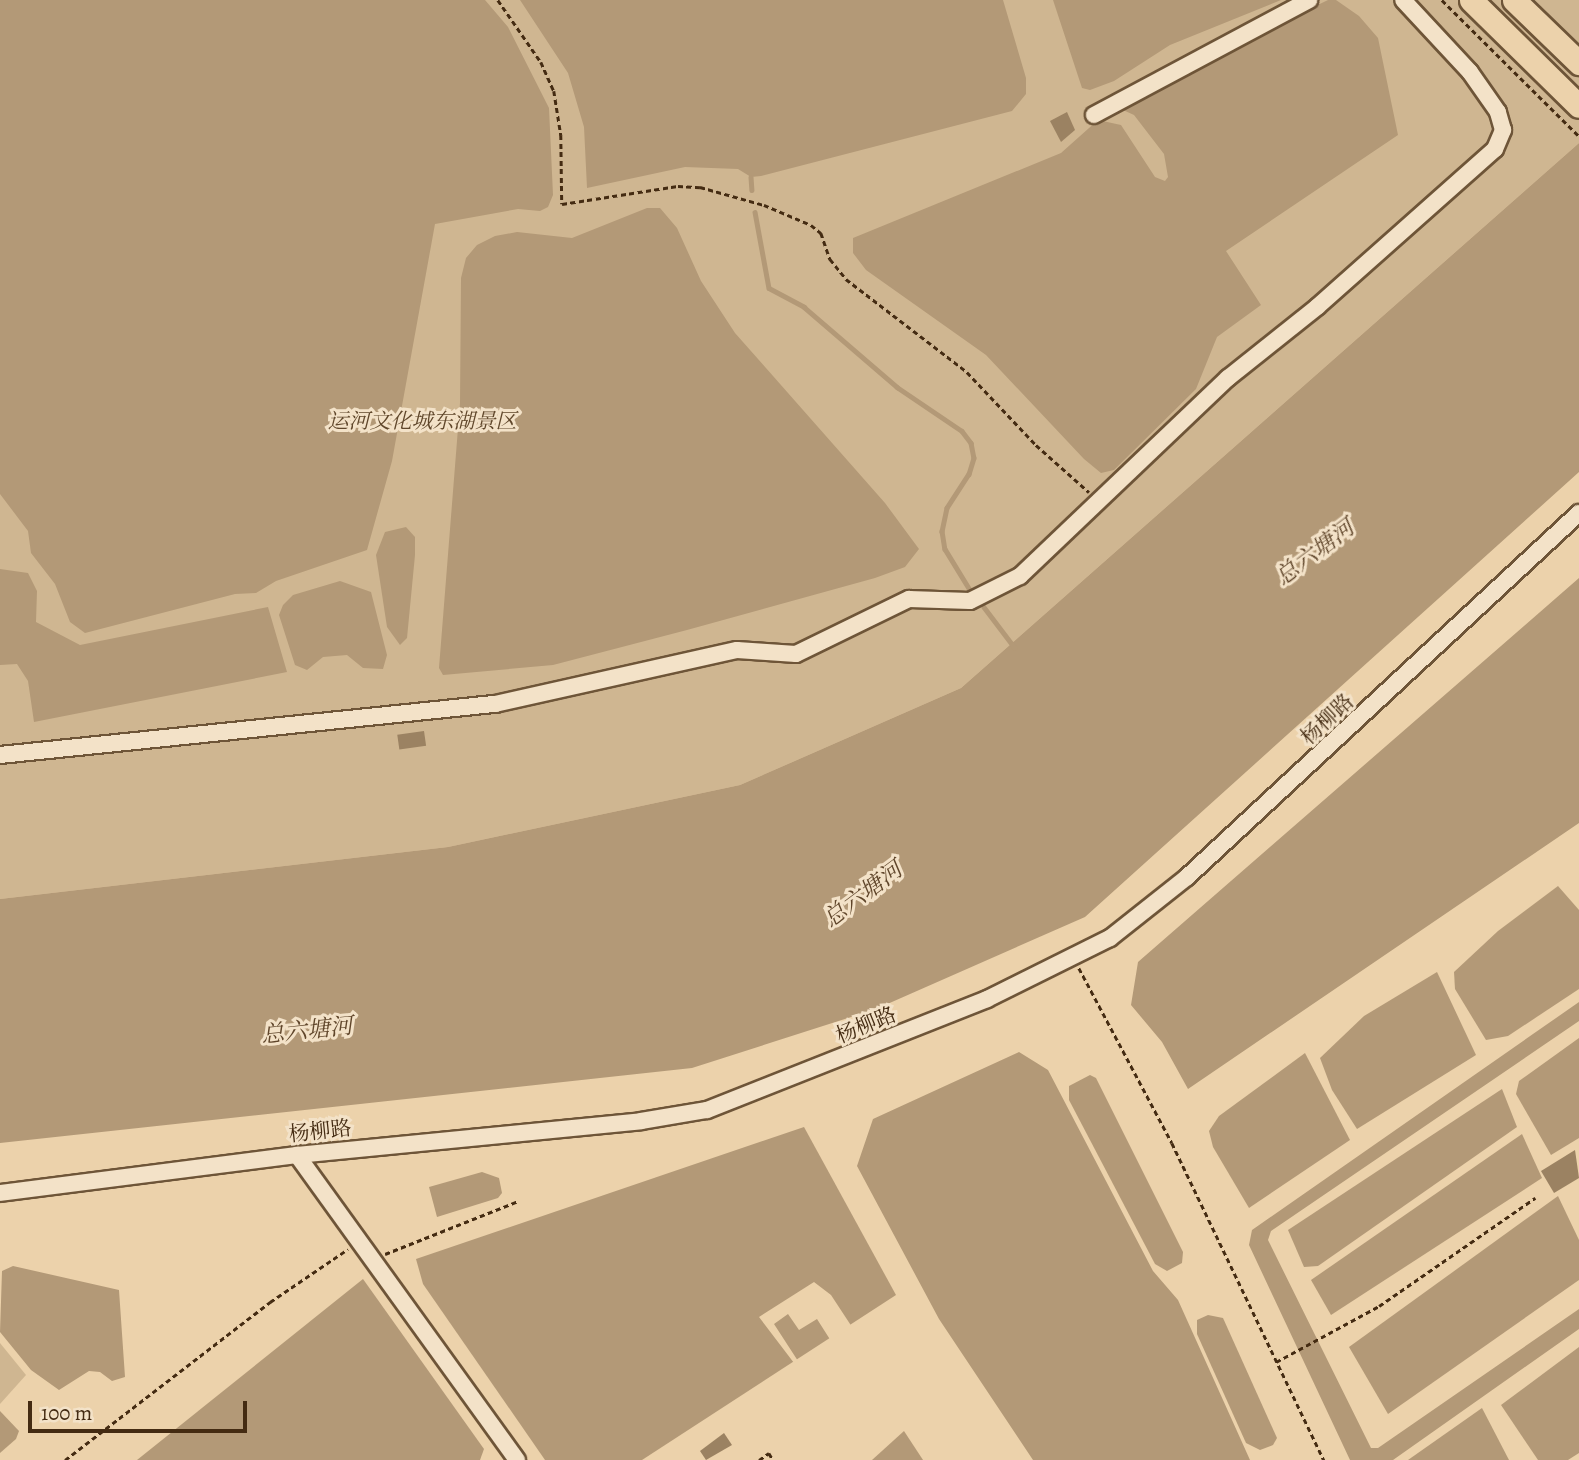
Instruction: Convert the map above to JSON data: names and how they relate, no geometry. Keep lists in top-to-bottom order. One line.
{"streets":{"street":["杨柳路"]},"water":["总六塘河"],"parks":["运河文化城东湖景区"],"scale_bar":"100 m"}
